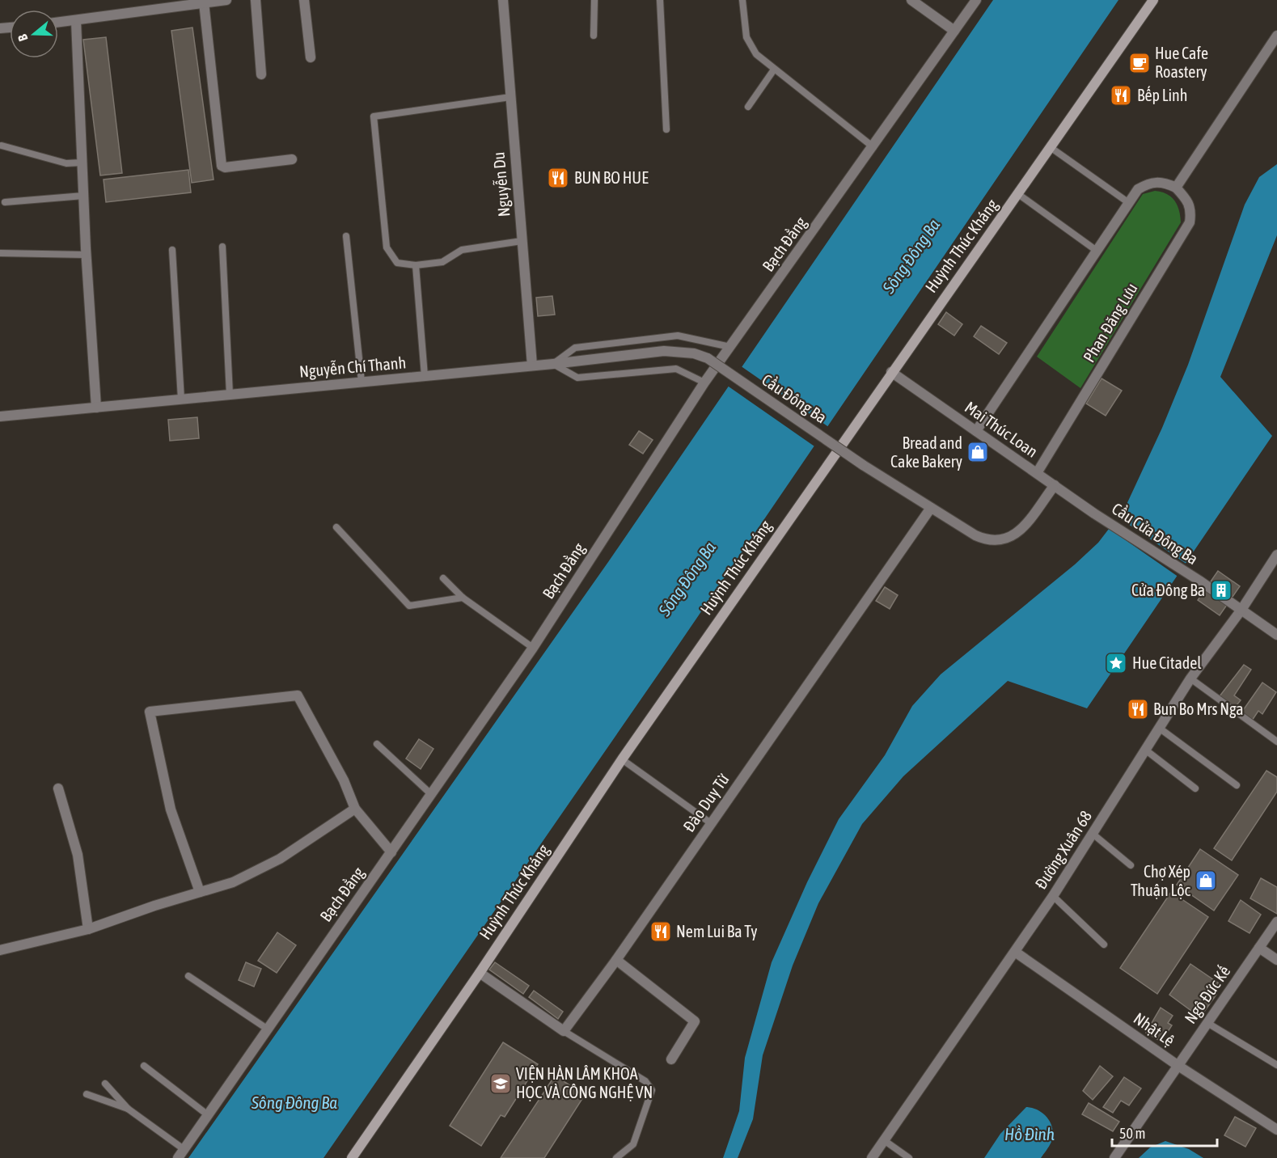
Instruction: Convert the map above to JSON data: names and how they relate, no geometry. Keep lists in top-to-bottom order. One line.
{"streets":{"main road":["Huỳnh Thúc Kháng"],"street":["Nguyễn Du","Bạch Đằng","Phan Đăng Lưu","Nguyễn Chí Thanh","Cầu Đông Ba","Mai Thúc Loan","Cầu Cửa Đông Ba","Đào Duy Từ","Đường Xuân 68","Ngô Đức Kế","Nhật Lệ"]},"crossings":[["Nguyễn Du","Nguyễn Chí Thanh"],["Huỳnh Thúc Kháng","Mai Thúc Loan"],["Phan Đăng Lưu","Mai Thúc Loan"],["Nguyễn Chí Thanh","Cầu Đông Ba"],["Cầu Đông Ba","Đào Duy Từ"],["Mai Thúc Loan","Cầu Cửa Đông Ba"],["Cầu Cửa Đông Ba","Đường Xuân 68"],["Đường Xuân 68","Nhật Lệ"],["Ngô Đức Kế","Nhật Lệ"]],"water":["Sông Đông Ba","Hồ Đình"],"places":{"cafe":["Hue Cafe Roastery"],"restaurant":["Bếp Linh","BUN BO HUE","Bun Bo Mrs Nga","Nem Lui Ba Ty"],"shop":["Bread and Cake Bakery","Chợ Xép Thuận Lộc"],"building":["Cửa Đông Ba"],"place":["Hue Citadel"],"school or university":["VIỆN HÀN LÂM KHOA HỌC VÀ CÔNG NGHỆ VN"]},"scale_bar":"50 m","north":"left"}
